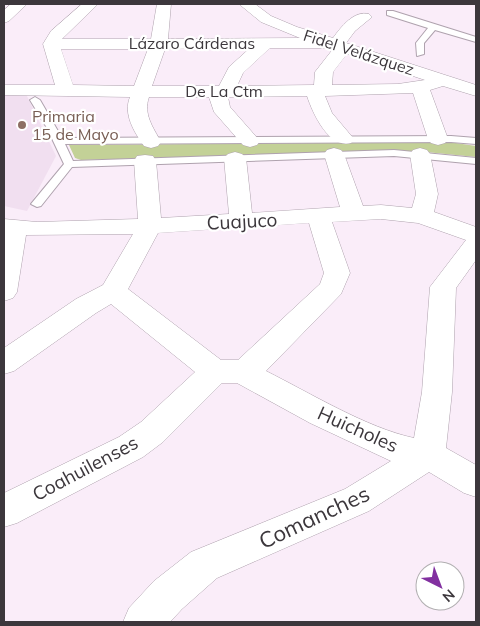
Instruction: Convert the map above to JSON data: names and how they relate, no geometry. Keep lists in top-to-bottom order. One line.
{"streets":{"street":["Lázaro Cárdenas","Fidel Velázquez","De La Ctm","Cuajuco","Huicholes","Coahuilenses","Comanches"]},"crossings":[["Lázaro Cárdenas","Fidel Velázquez"],["Fidel Velázquez","De La Ctm"],["Cuajuco","Coahuilenses"],["Huicholes","Coahuilenses"],["Huicholes","Comanches"]],"places":["Primaria 15 de Mayo"],"north":"bottom right"}
